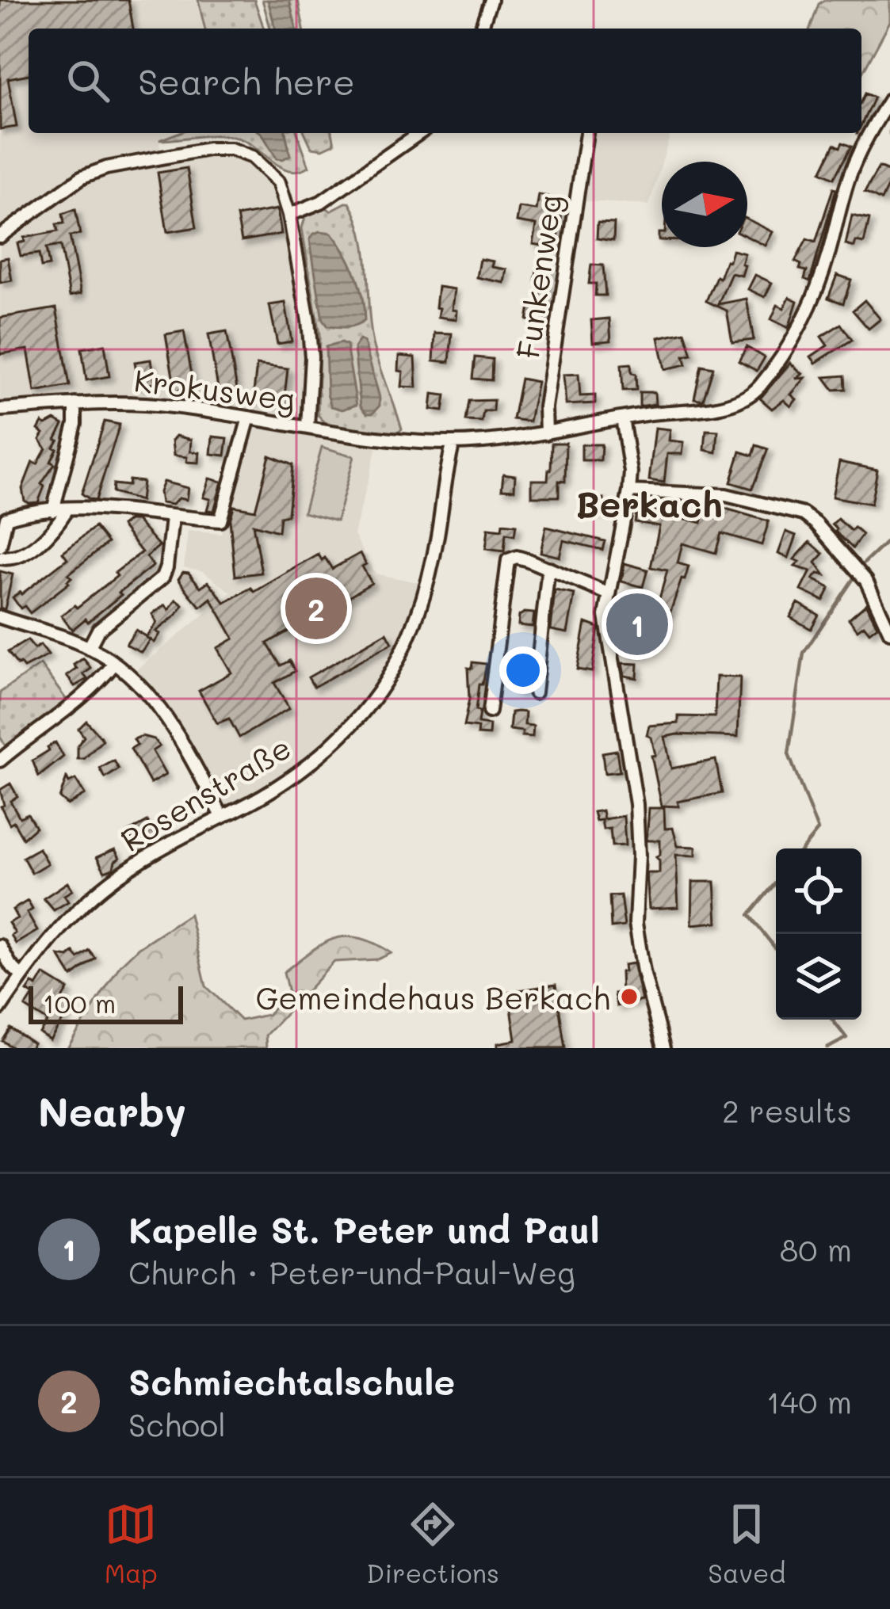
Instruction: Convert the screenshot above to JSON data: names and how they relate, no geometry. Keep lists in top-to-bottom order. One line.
{"streets":{"street":["Funkenweg","Krokusweg","Rosenstraße"]},"crossings":[["Funkenweg","Krokusweg"],["Krokusweg","Rosenstraße"]],"districts":["Berkach"],"places":["Gemeindehaus Berkach"],"scale_bar":"100 m","north":"right","page":{"search":"Search here","pins":["2","1"],"scale":"100 m","heading":["Nearby","2 results"],"list":[{"mark":"1","name":"Kapelle St. Peter und Paul","note":"Church · Peter-und-Paul-Weg","value":"80 m"},{"mark":"2","name":"Schmiechtalschule","note":"School","value":"140 m"}],"nav":["Map","Directions","Saved"]}}
